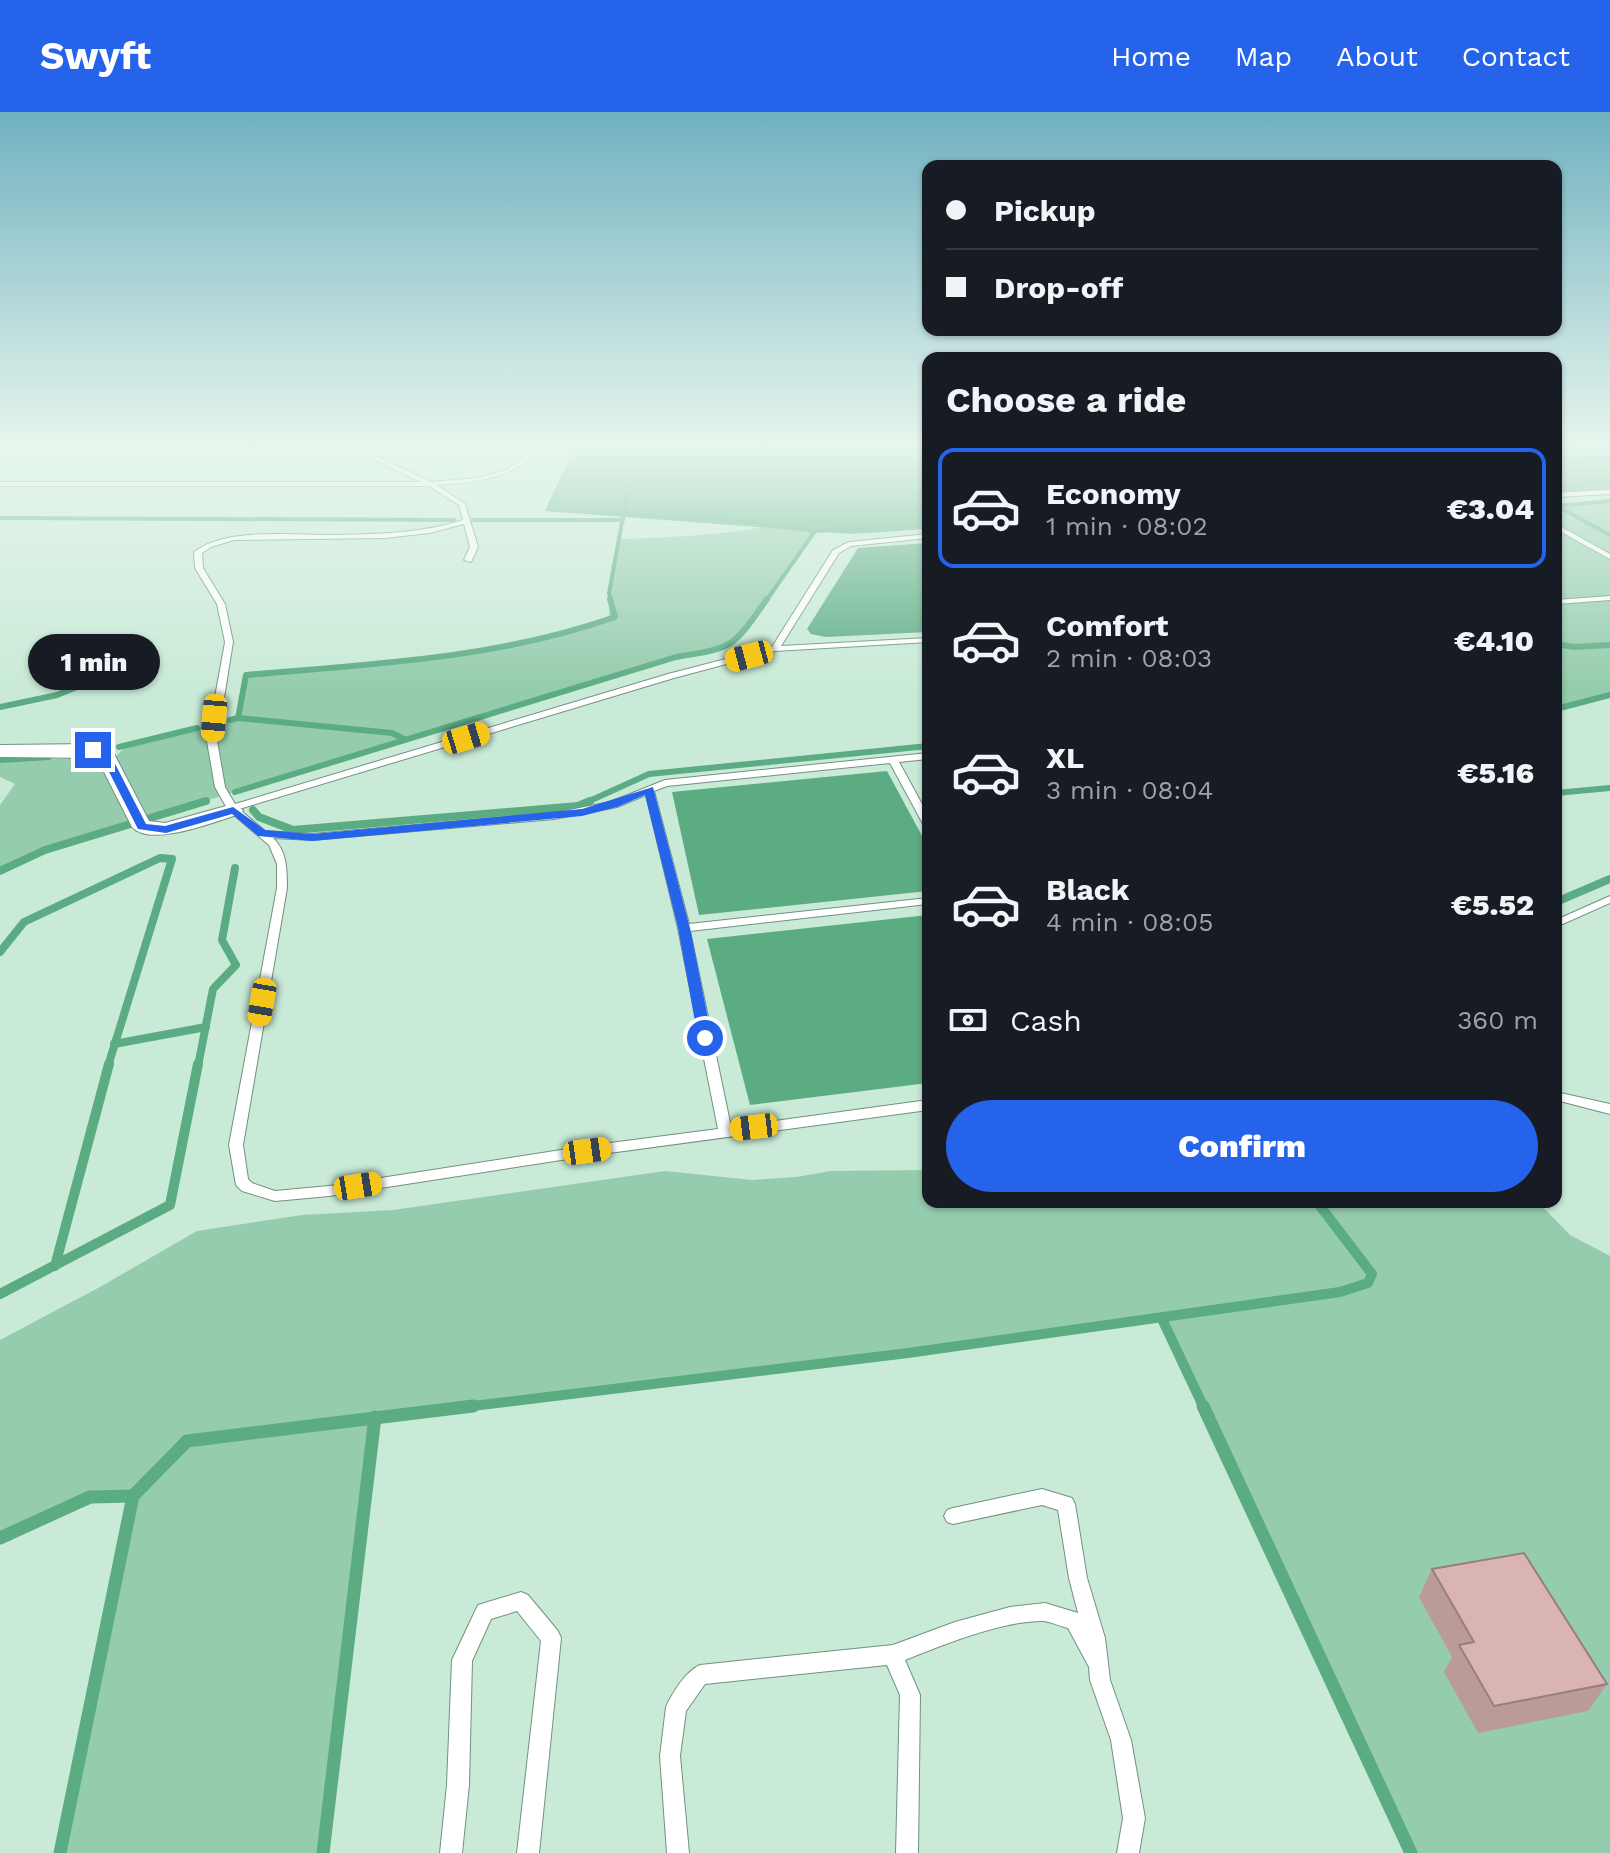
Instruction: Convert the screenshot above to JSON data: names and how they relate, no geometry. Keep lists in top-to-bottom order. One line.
{"page":{"header":"Swyft","nav":["Home","Map","About","Contact"],"banner":["Pickup","Drop-off"],"heading":"Choose a ride","list":[{"name":"Economy","note":"1 min · 08:02","value":"€3.04"},{"name":"Comfort","note":"2 min · 08:03","value":"€4.10"},{"name":"XL","note":"3 min · 08:04","value":"€5.16"},{"name":"Black","note":"4 min · 08:05","value":"€5.52"}],"bubble":"1 min","pay":["Cash","360 m"],"buttons":"Confirm"}}
